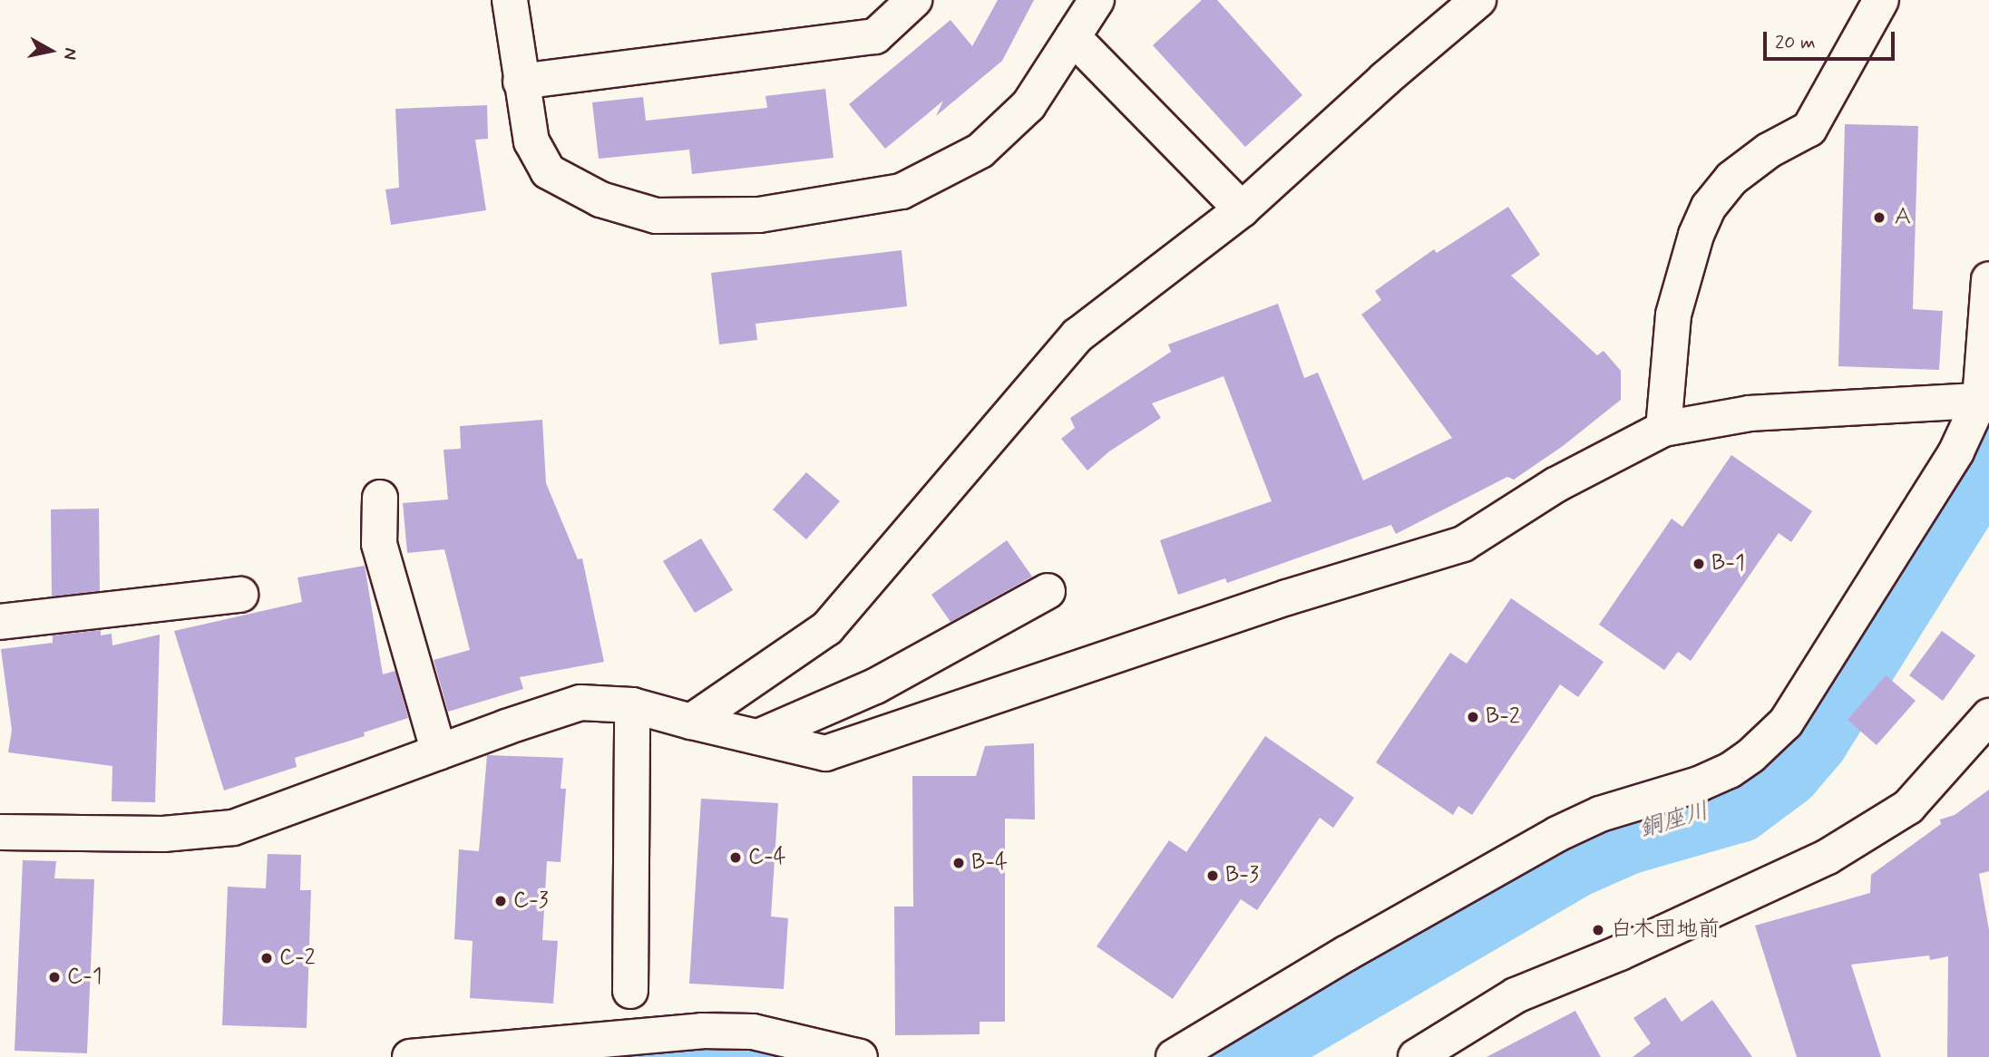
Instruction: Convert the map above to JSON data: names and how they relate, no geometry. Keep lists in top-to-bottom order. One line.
{"water":["銅座川"],"places":["Ａ","B-1","B-2","C-4","B-4","B-3","C-3","白木団地前","C-2","C-1"],"scale_bar":"20 m","north":"right"}
